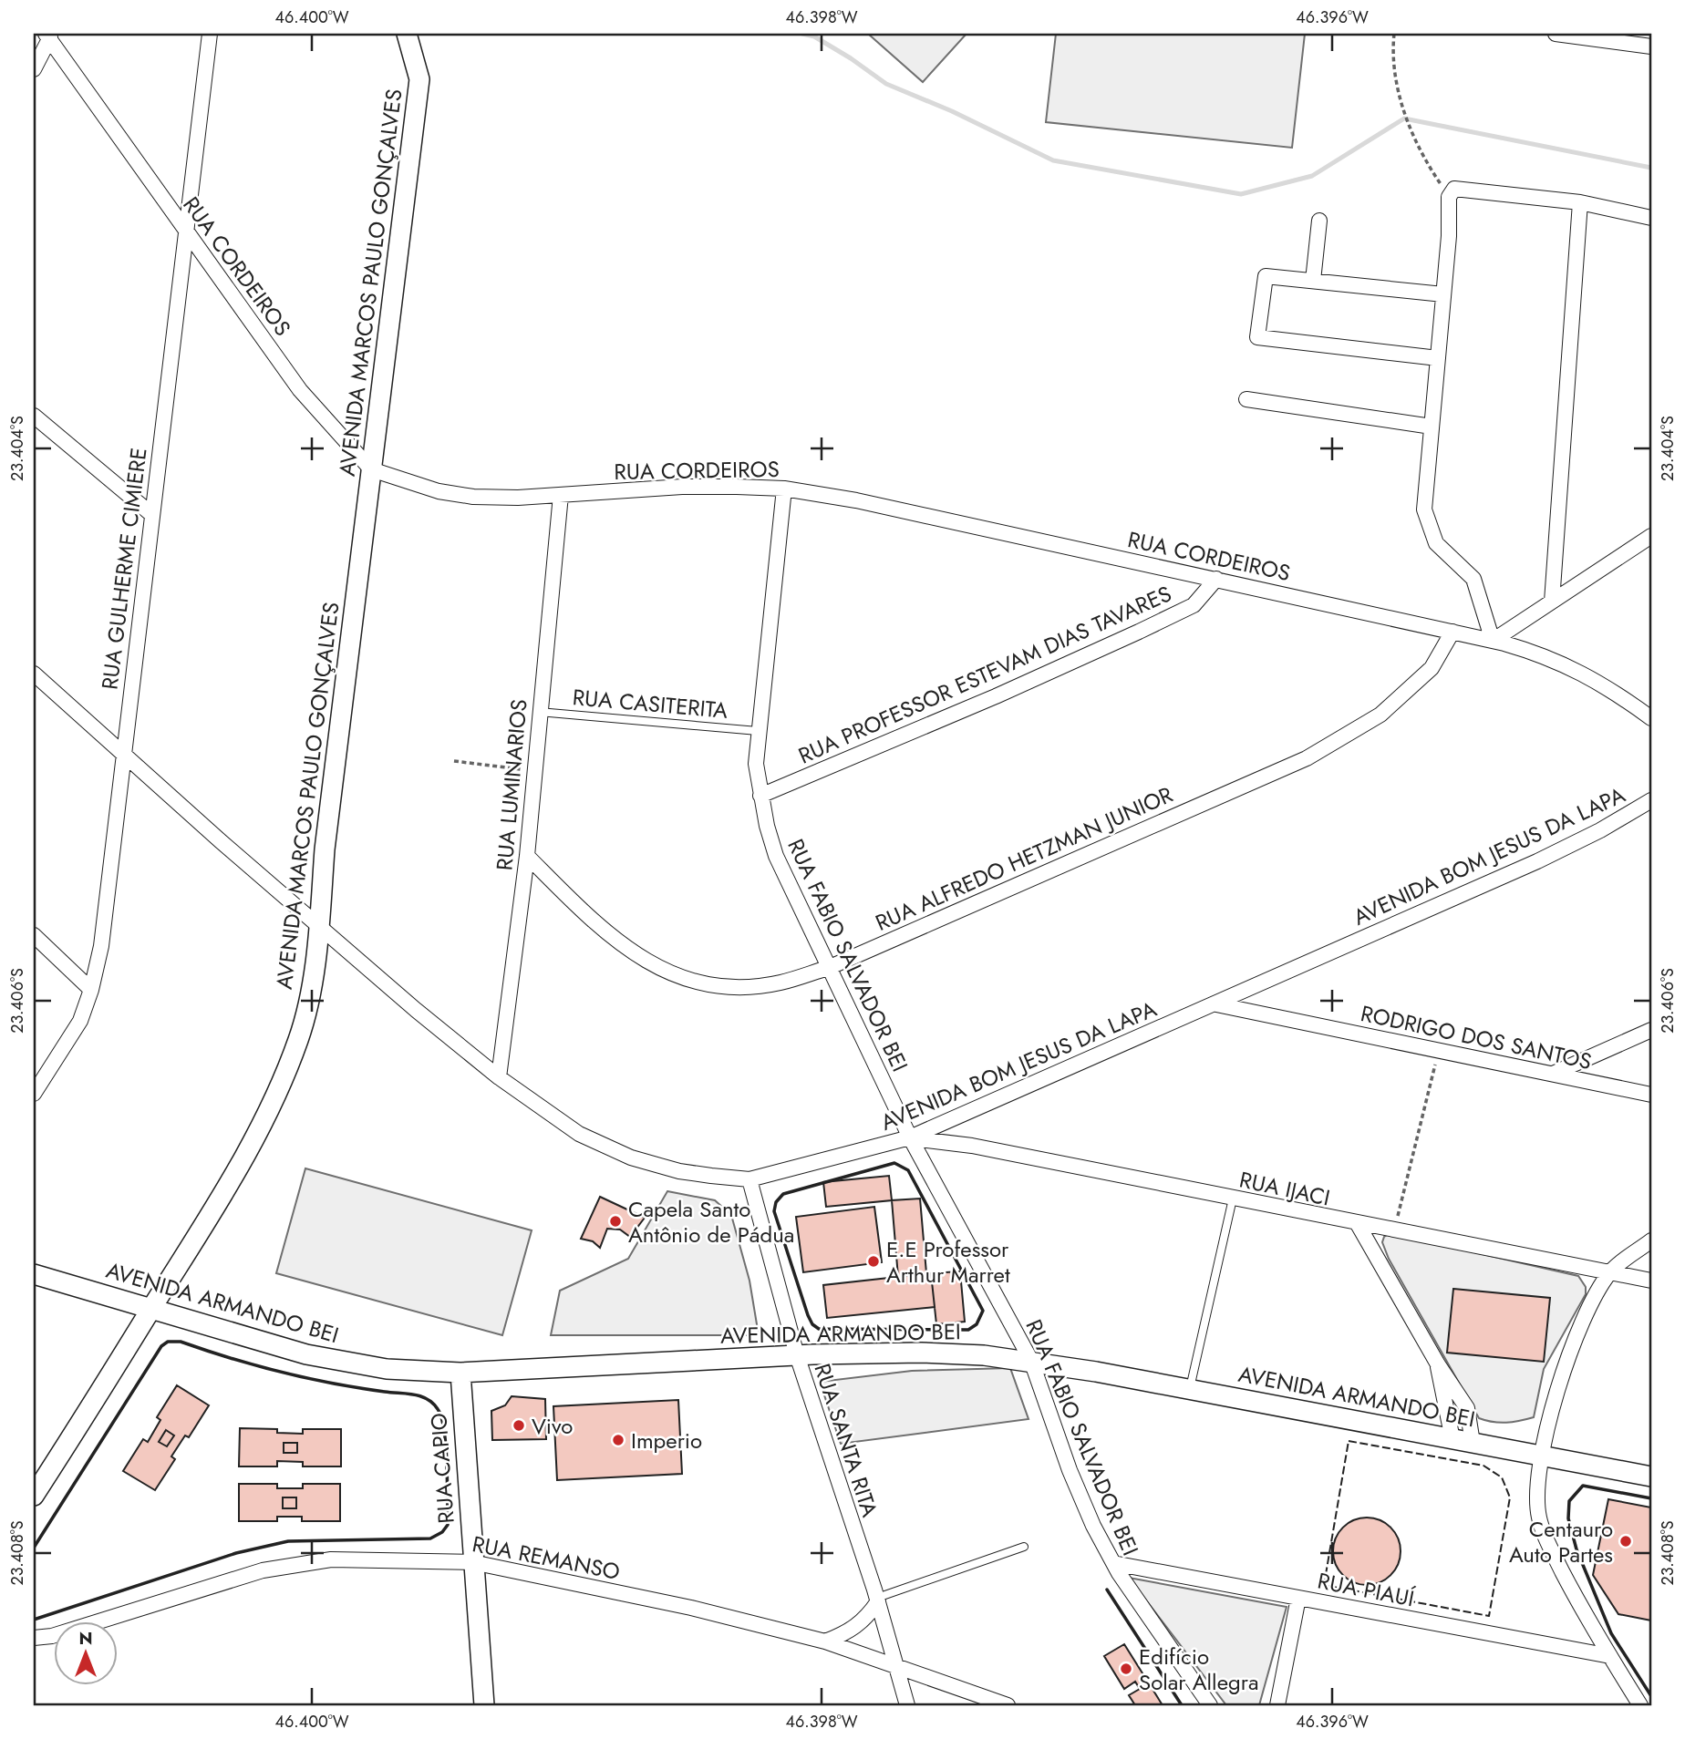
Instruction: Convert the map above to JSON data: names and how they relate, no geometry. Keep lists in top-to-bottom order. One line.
{"streets":{"street":["RUA CORDEIROS","AVENIDA MARCOS PAULO GONÇALVES","RUA GULHERME CIMIERE","RUA PROFESSOR ESTEVAM DIAS TAVARES","RUA LUMINARIOS","AVENIDA BOM JESUS DA LAPA","RUA ALFREDO HETZMAN JUNIOR","RUA FABIO SALVADOR BEI","RODRIGO DOS SANTOS","RUA IJACI","AVENIDA ARMANDO BEI","RUA SANTA RITA","RUA CAPIO","RUA REMANSO","RUA PIAUÍ"],"lane":["RUA CASITERITA"]},"crossings":[["RUA CORDEIROS","AVENIDA MARCOS PAULO GONÇALVES"],["RUA CORDEIROS","RUA GULHERME CIMIERE"],["RUA CORDEIROS","RUA PROFESSOR ESTEVAM DIAS TAVARES"],["RUA CORDEIROS","RUA LUMINARIOS"],["RUA CORDEIROS","RUA ALFREDO HETZMAN JUNIOR"],["RUA CORDEIROS","RUA FABIO SALVADOR BEI"],["AVENIDA MARCOS PAULO GONÇALVES","AVENIDA BOM JESUS DA LAPA"],["AVENIDA MARCOS PAULO GONÇALVES","AVENIDA ARMANDO BEI"],["RUA GULHERME CIMIERE","AVENIDA BOM JESUS DA LAPA"],["RUA PROFESSOR ESTEVAM DIAS TAVARES","RUA FABIO SALVADOR BEI"],["RUA CASITERITA","RUA LUMINARIOS"],["RUA CASITERITA","RUA FABIO SALVADOR BEI"],["RUA LUMINARIOS","AVENIDA BOM JESUS DA LAPA"],["RUA LUMINARIOS","RUA ALFREDO HETZMAN JUNIOR"],["AVENIDA BOM JESUS DA LAPA","RUA FABIO SALVADOR BEI"],["AVENIDA BOM JESUS DA LAPA","RODRIGO DOS SANTOS"],["AVENIDA BOM JESUS DA LAPA","RUA IJACI"],["AVENIDA BOM JESUS DA LAPA","RUA SANTA RITA"],["RUA ALFREDO HETZMAN JUNIOR","RUA FABIO SALVADOR BEI"],["RUA FABIO SALVADOR BEI","RUA IJACI"],["RUA FABIO SALVADOR BEI","AVENIDA ARMANDO BEI"],["RUA FABIO SALVADOR BEI","RUA PIAUÍ"],["AVENIDA ARMANDO BEI","RUA SANTA RITA"],["AVENIDA ARMANDO BEI","RUA CAPIO"],["RUA SANTA RITA","RUA REMANSO"],["RUA CAPIO","RUA REMANSO"]],"places":["Capela Santo Antônio de Pádua","E.E Professor Arthur Marret","Vivo","Imperio","Centauro Auto Partes","Edifício Solar Allegra"],"north":"top","coordinates":["46.400°W","46.398°W","46.396°W","23.404°S","23.406°S","23.408°S"]}
